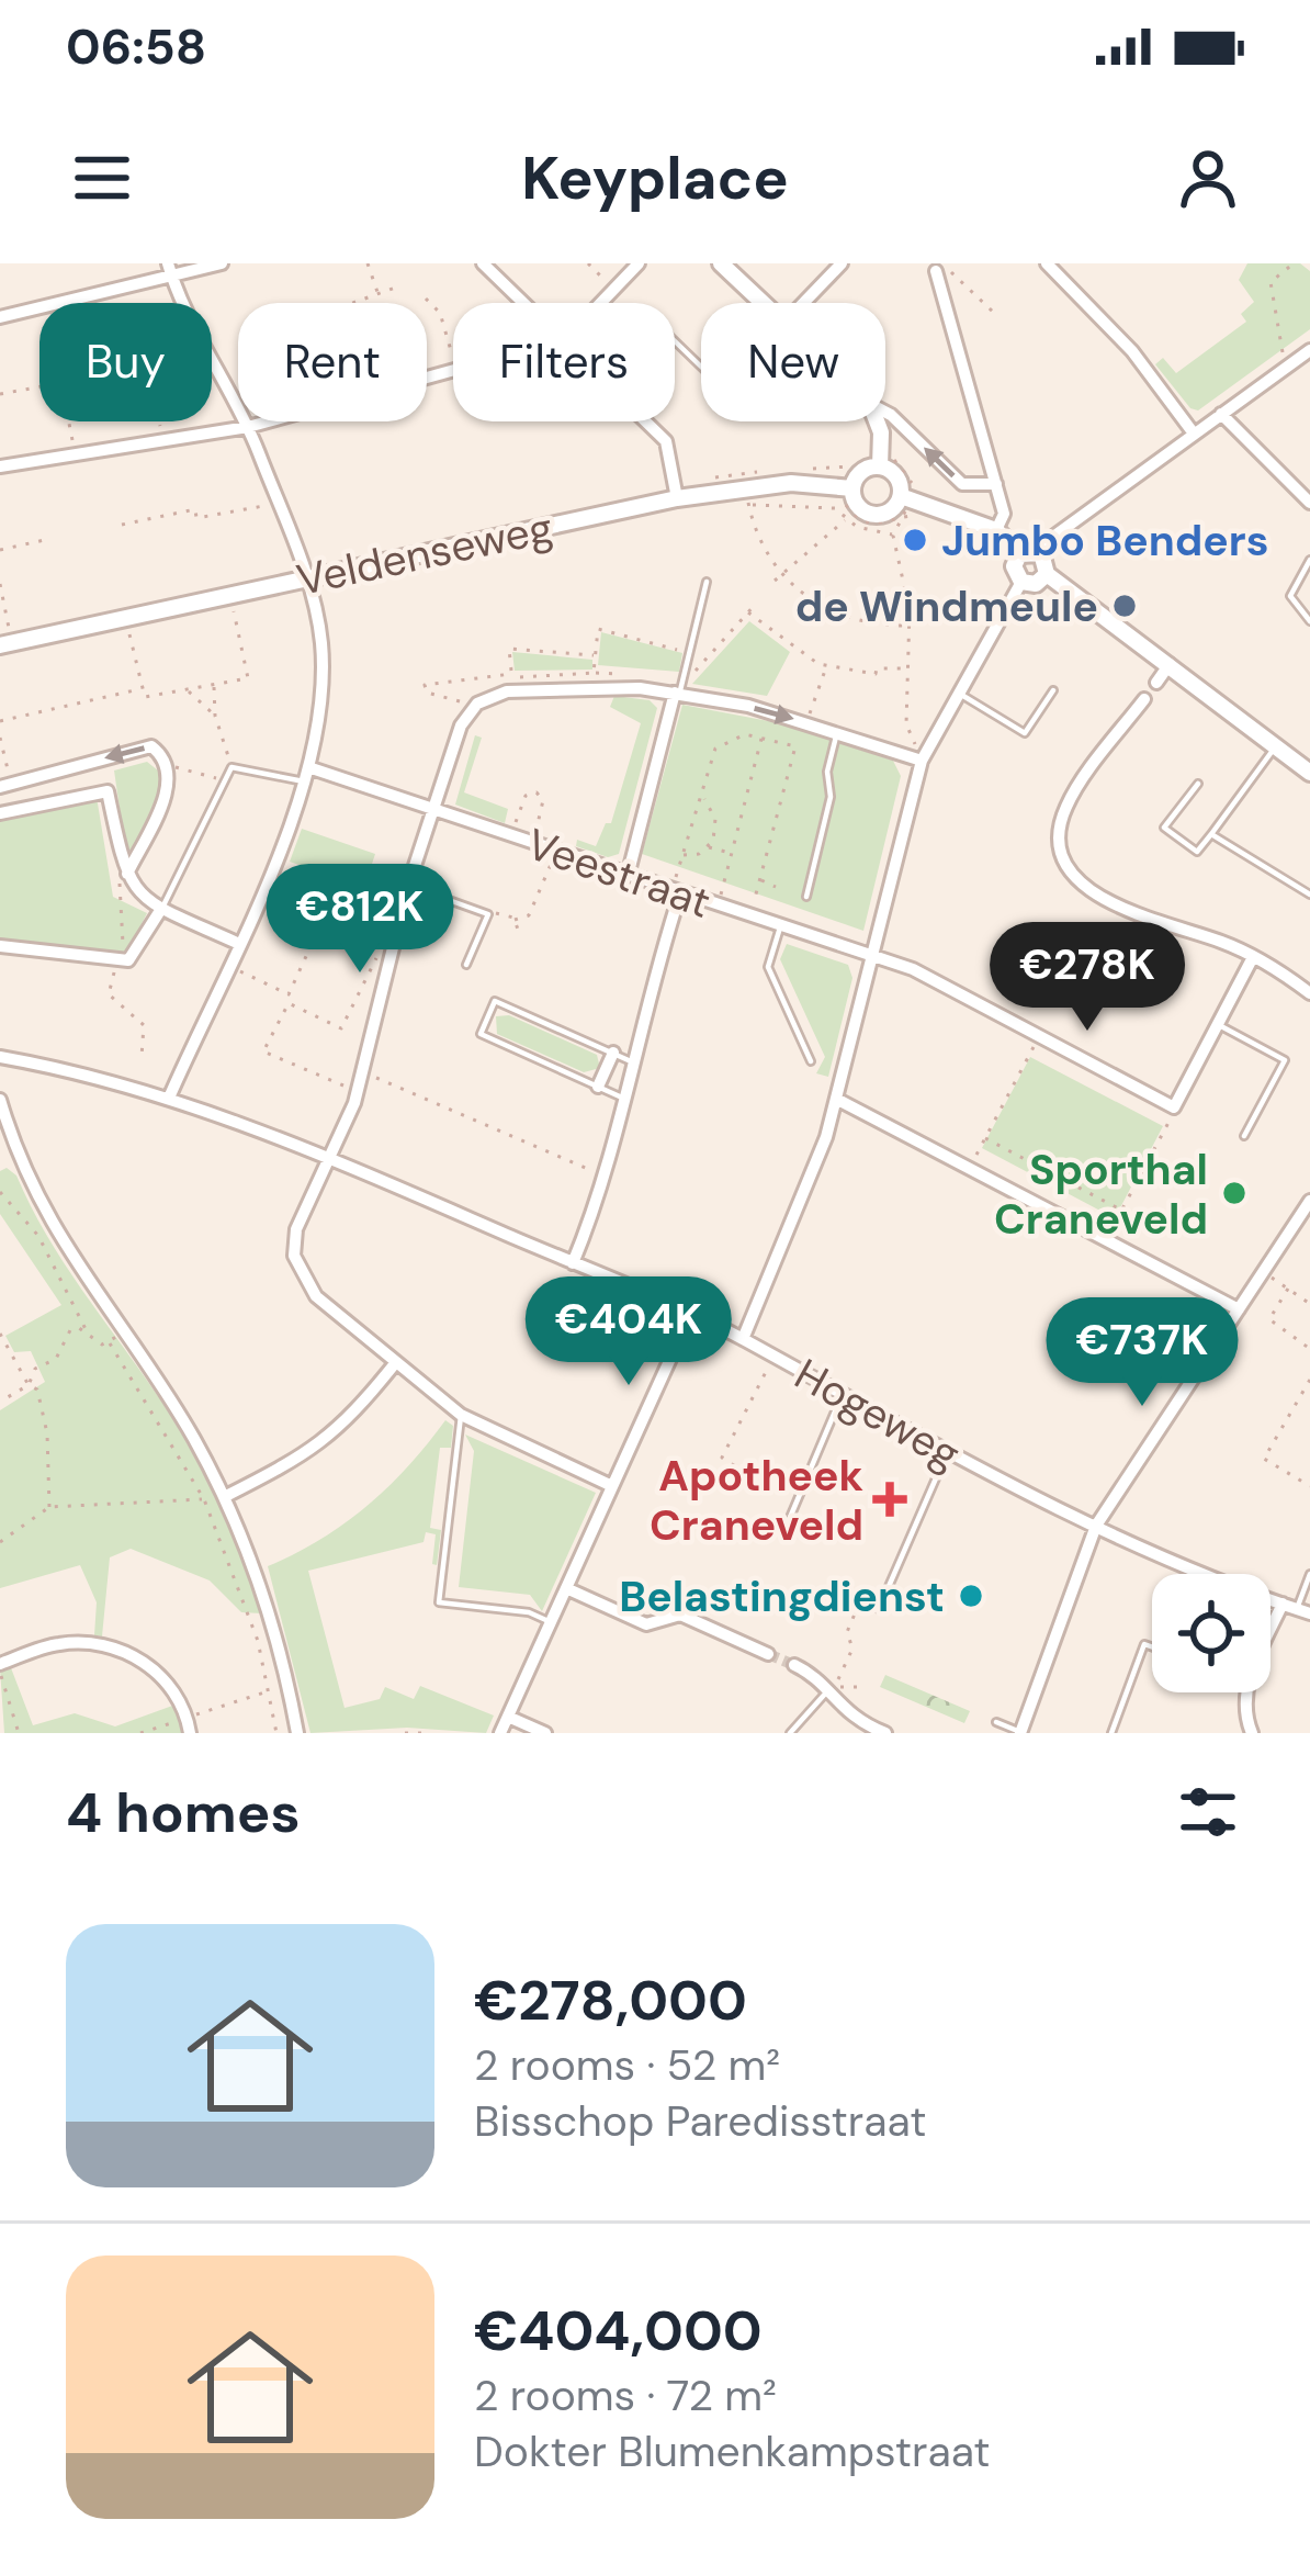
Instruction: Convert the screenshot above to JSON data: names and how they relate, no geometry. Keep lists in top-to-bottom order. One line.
{"streets":{"street":["Veldenseweg","Veestraat","Hogeweg"]},"places":{"other":["Jumbo Benders","de Windmeule","Sporthal Craneveld","Belastingdienst"],"health":["Apotheek Craneveld"]},"page":{"status":"06:58","header":"Keyplace","chip":["Buy","Rent","Filters","New"],"price":["€812K","€278K","€404K","€737K"],"heading":"4 homes","list":[{"name":"€278,000","note":"2 rooms · 52 m² · Bisschop Paredisstraat"},{"name":"€404,000","note":"2 rooms · 72 m² · Dokter Blumenkampstraat"}]}}
